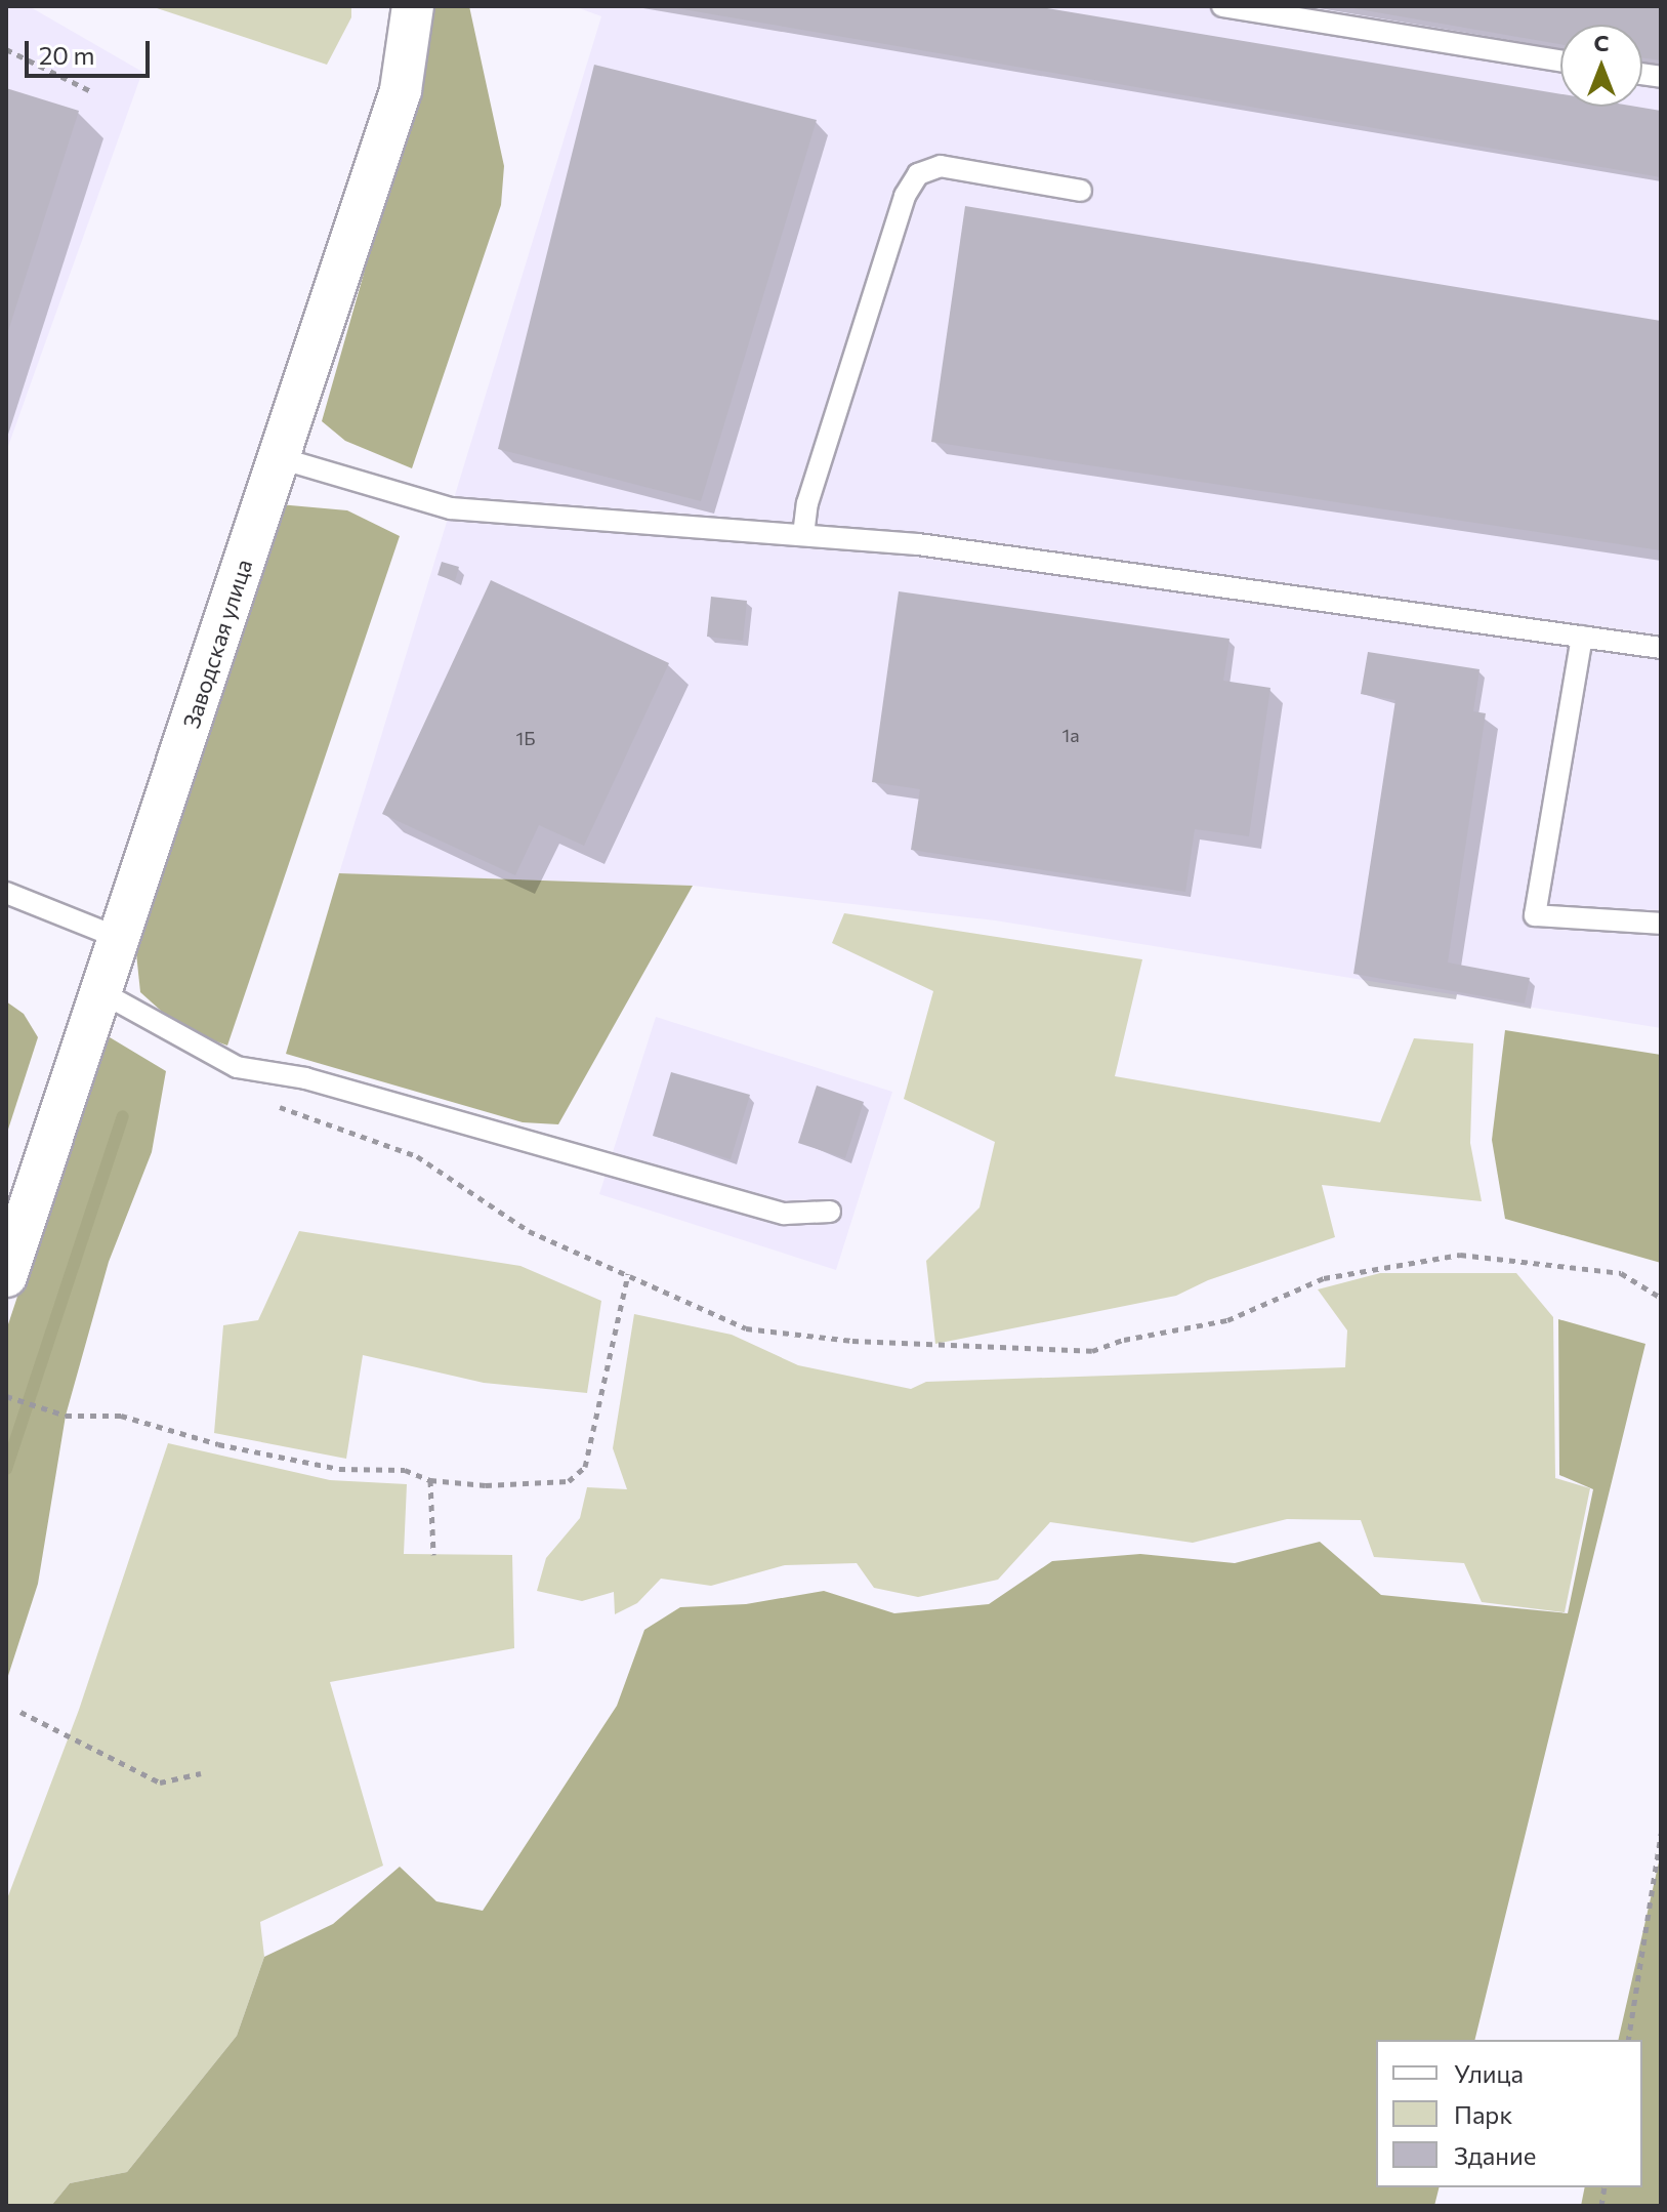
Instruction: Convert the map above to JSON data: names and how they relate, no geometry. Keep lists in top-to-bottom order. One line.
{"streets":{"street":["Заводская улица"]},"house_numbers":["1а","1Б"],"legend":["Улица","Парк","Здание"],"scale_bar":"20 m","north":"top"}
